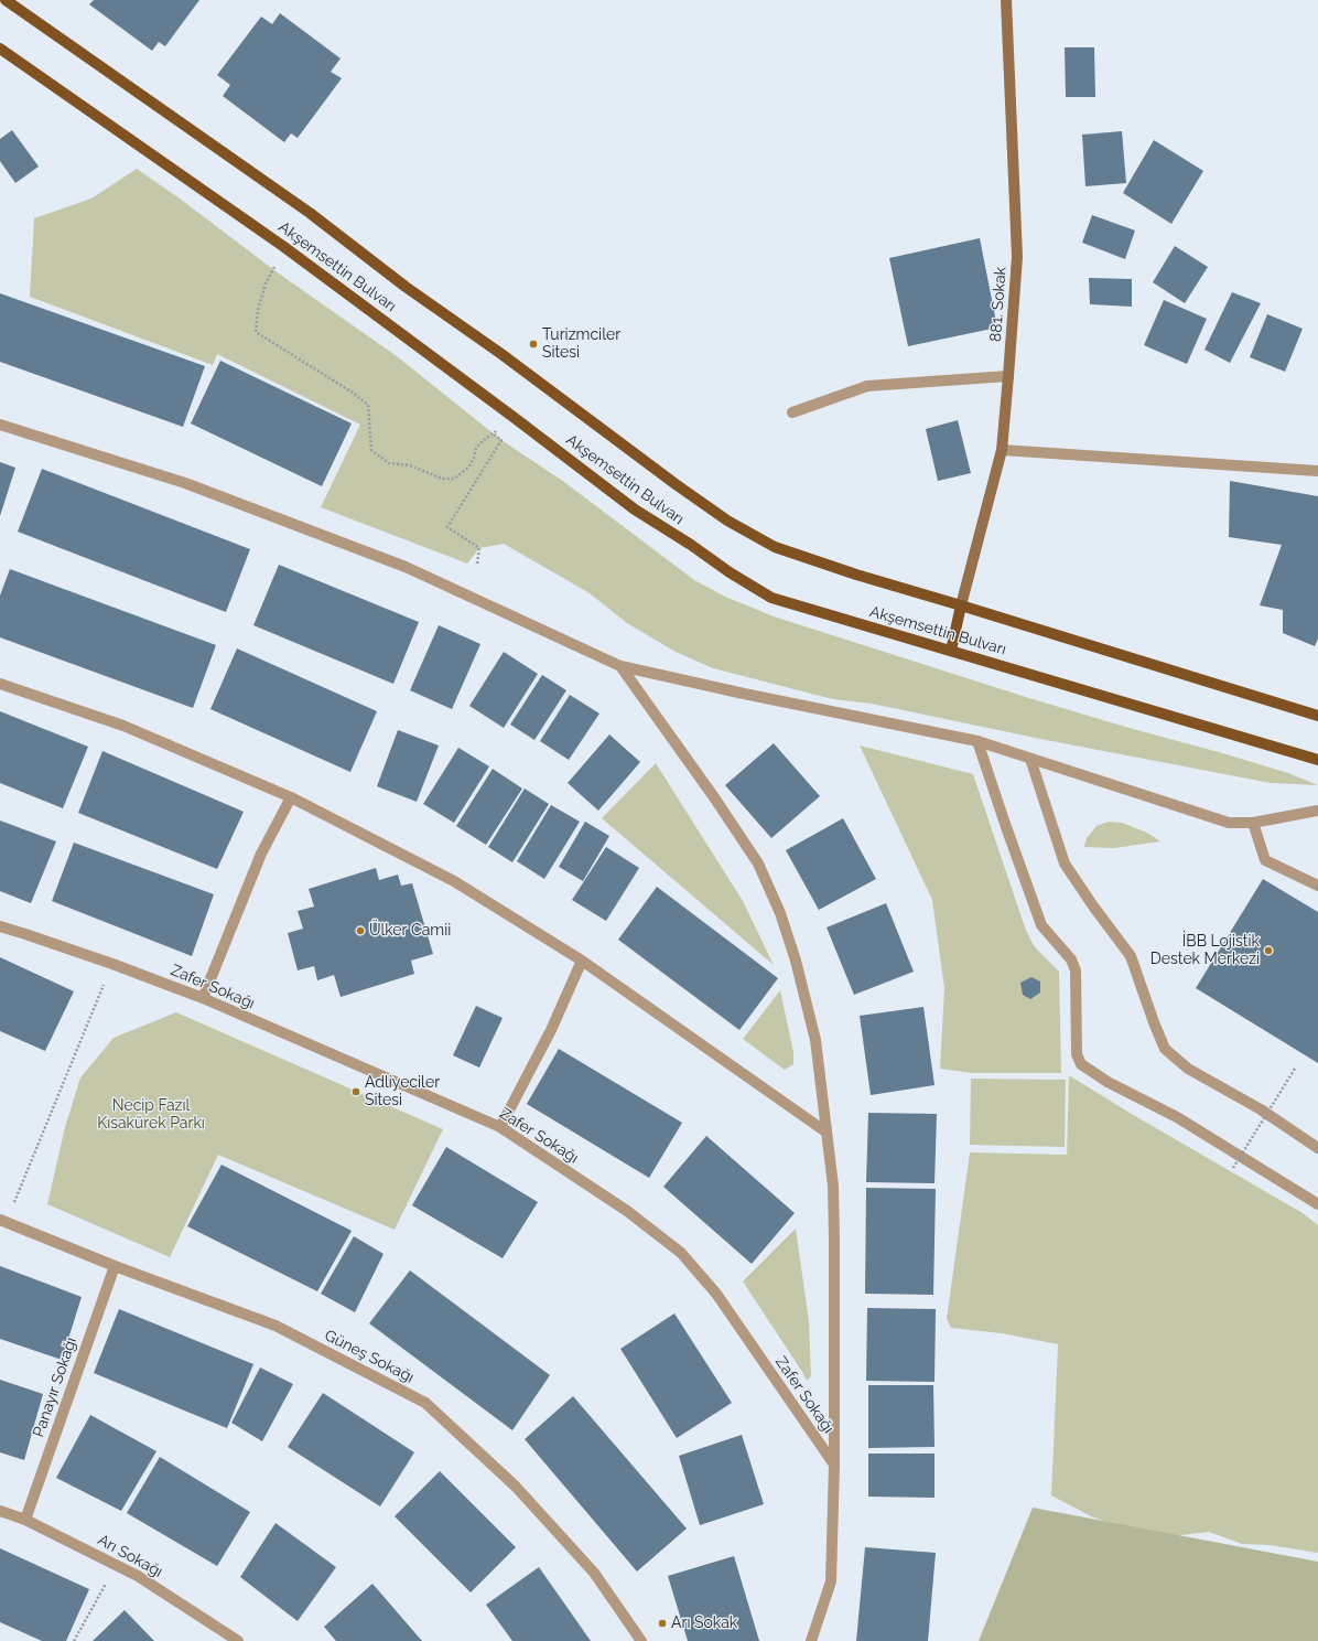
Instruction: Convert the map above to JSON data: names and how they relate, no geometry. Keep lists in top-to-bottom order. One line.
{"streets":{"main road":["Akşemsettin Bulvarı"],"street":["881. Sokak","Zafer Sokağı","Güneş Sokağı","Panayır Sokağı","Arı Sokağı"]},"crossings":[["Akşemsettin Bulvarı","881. Sokak"],["Güneş Sokağı","Panayır Sokağı"],["Panayır Sokağı","Arı Sokağı"]],"parks":["Necip Fazıl Kısakürek Parkı"],"places":["Turizmciler Sitesi","Ülker Camii","İBB Lojistik Destek Merkezi","Adliyeciler Sitesi","Arı Sokak"]}
